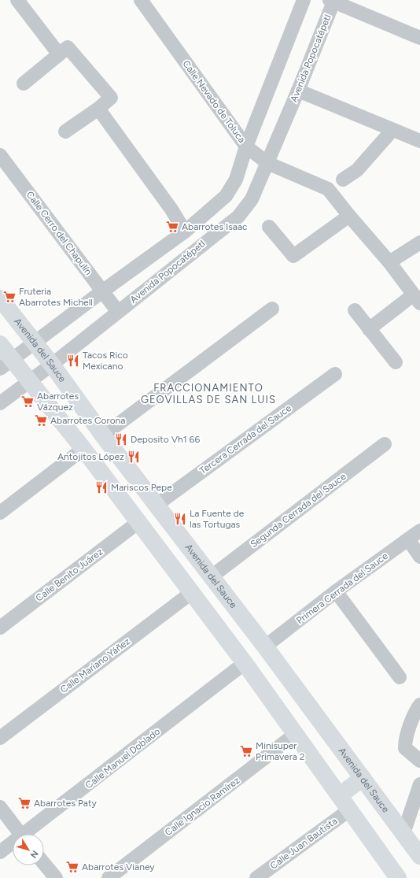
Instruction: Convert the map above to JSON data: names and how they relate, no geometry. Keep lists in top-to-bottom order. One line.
{"streets":{"main road":["Avenida del Sauce"],"street":["Avenida Popocatépetl","Calle Nevado de Toluca","Calle Cerro del Chapulín","Tercera Cerrada del Sauce","Segunda Cerrada del Sauce","Calle Benito Juárez","Primera Cerrada del Sauce","Calle Mariano Yáñez","Calle Manuel Doblado","Calle Ignacio Ramírez","Calle Juan Bautista"]},"crossings":[["Avenida Popocatépetl","Calle Nevado de Toluca"],["Avenida Popocatépetl","Calle Cerro del Chapulín"],["Avenida Popocatépetl","Avenida del Sauce"],["Avenida del Sauce","Tercera Cerrada del Sauce"],["Avenida del Sauce","Segunda Cerrada del Sauce"],["Avenida del Sauce","Primera Cerrada del Sauce"]],"districts":["FRACCIONAMIENTO GEOVILLAS DE SAN LUIS"],"places":{"supermarket":["Abarrotes Isaac","Fruteria Abarrotes Michell","Abarrotes Vázquez","Abarrotes Corona","Minisuper Primavera 2","Abarrotes Paty","Abarrotes Vianey"],"restaurant":["Tacos Rico Mexicano","Deposito Vh1 66","Antojitos López","Mariscos Pepe","La Fuente de las Tortugas"]},"north":"bottom right"}
